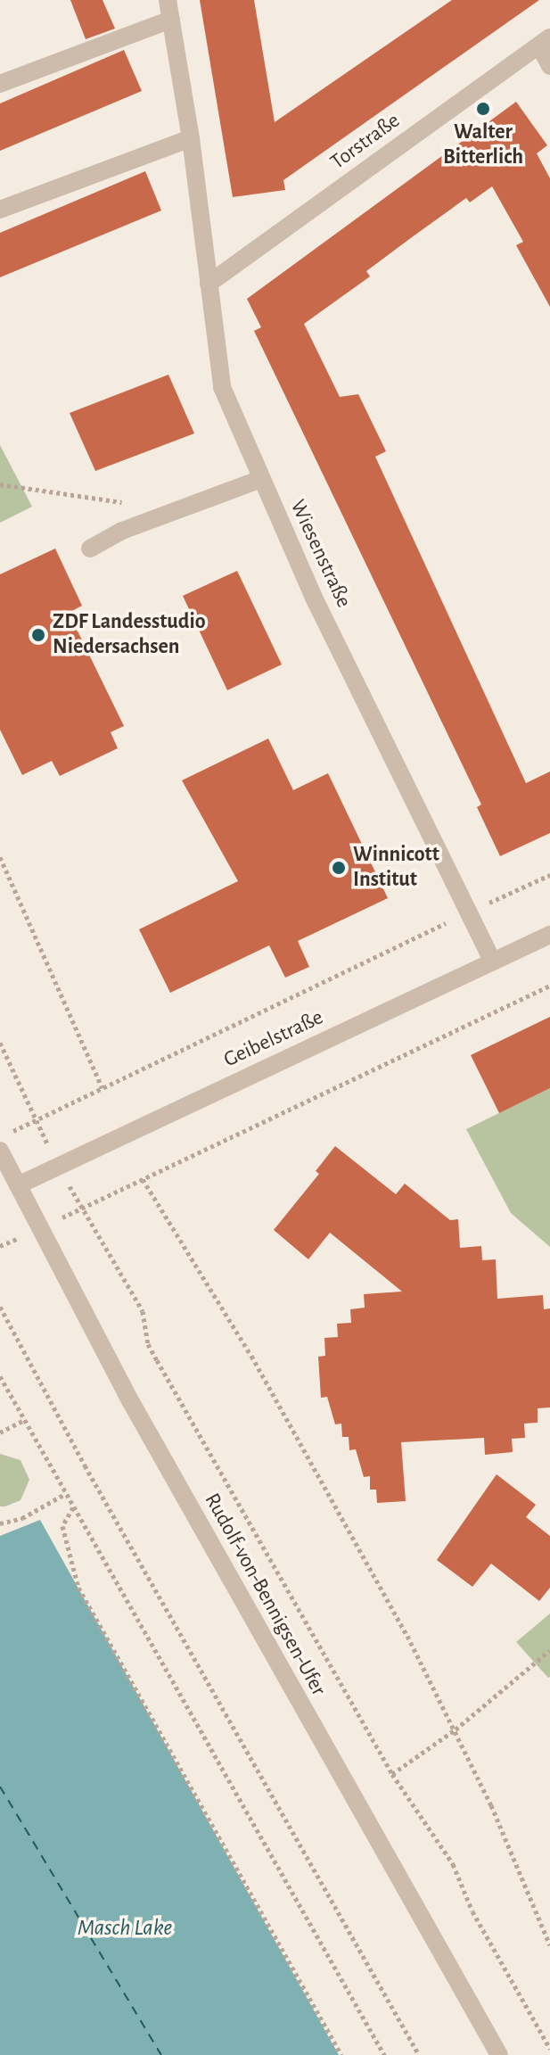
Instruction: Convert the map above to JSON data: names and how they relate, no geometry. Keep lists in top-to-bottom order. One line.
{"streets":{"street":["Torstraße","Wiesenstraße","Geibelstraße","Rudolf-von-Bennigsen-Ufer"]},"crossings":[["Torstraße","Wiesenstraße"],["Wiesenstraße","Geibelstraße"],["Geibelstraße","Rudolf-von-Bennigsen-Ufer"]],"water":["Masch Lake"],"places":["Walter Bitterlich","ZDF Landesstudio Niedersachsen","Winnicott Institut"]}
